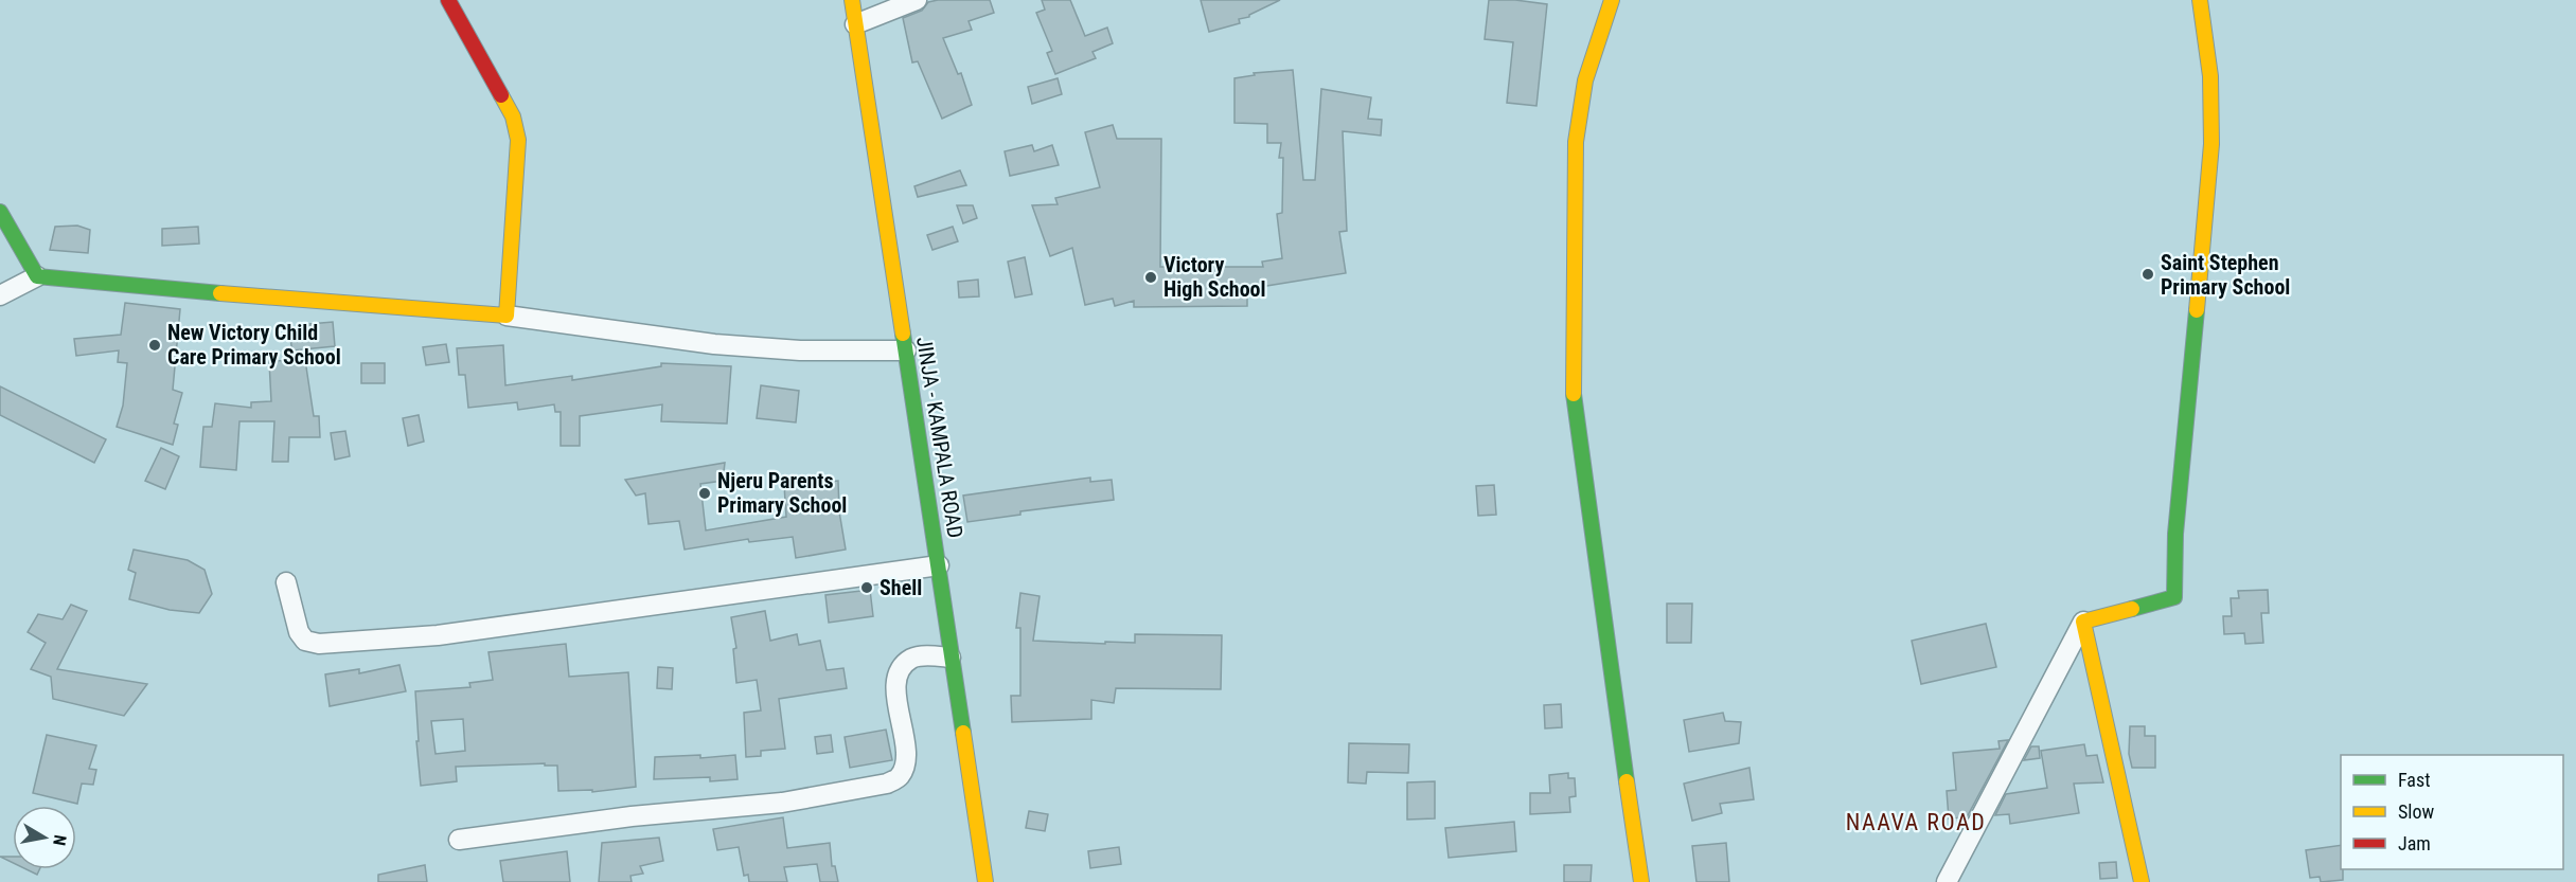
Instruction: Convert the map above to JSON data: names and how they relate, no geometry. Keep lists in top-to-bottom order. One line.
{"streets":{"main road":["JINJA - KAMPALA ROAD"]},"districts":["NAAVA ROAD"],"places":["Saint Stephen Primary School","Victory High School","New Victory Child Care Primary School","Njeru Parents Primary School","Shell"],"legend":["Fast","Slow","Jam"],"north":"right"}
